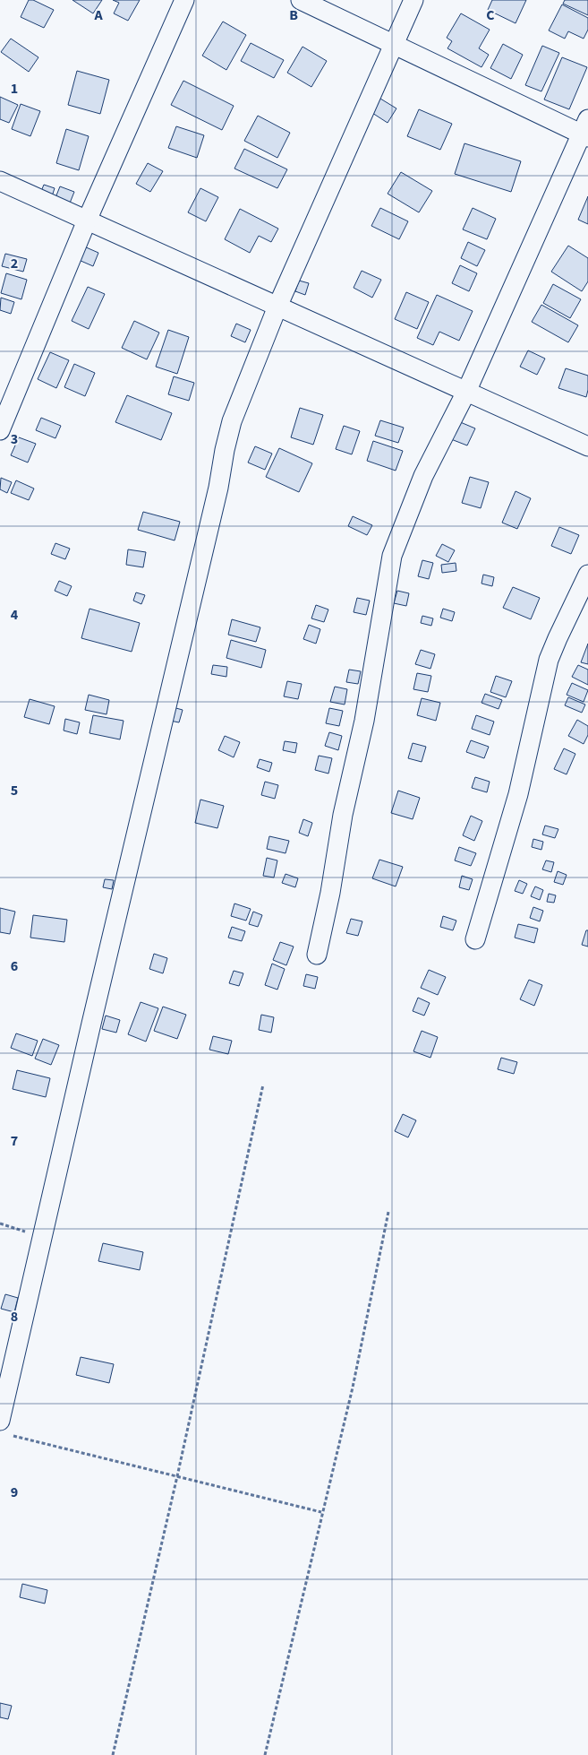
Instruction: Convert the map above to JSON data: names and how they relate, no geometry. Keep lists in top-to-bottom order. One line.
{"grid":{"columns":["A","B","C"],"rows":["1","2","3","4","5","6","7","8","9"]}}
